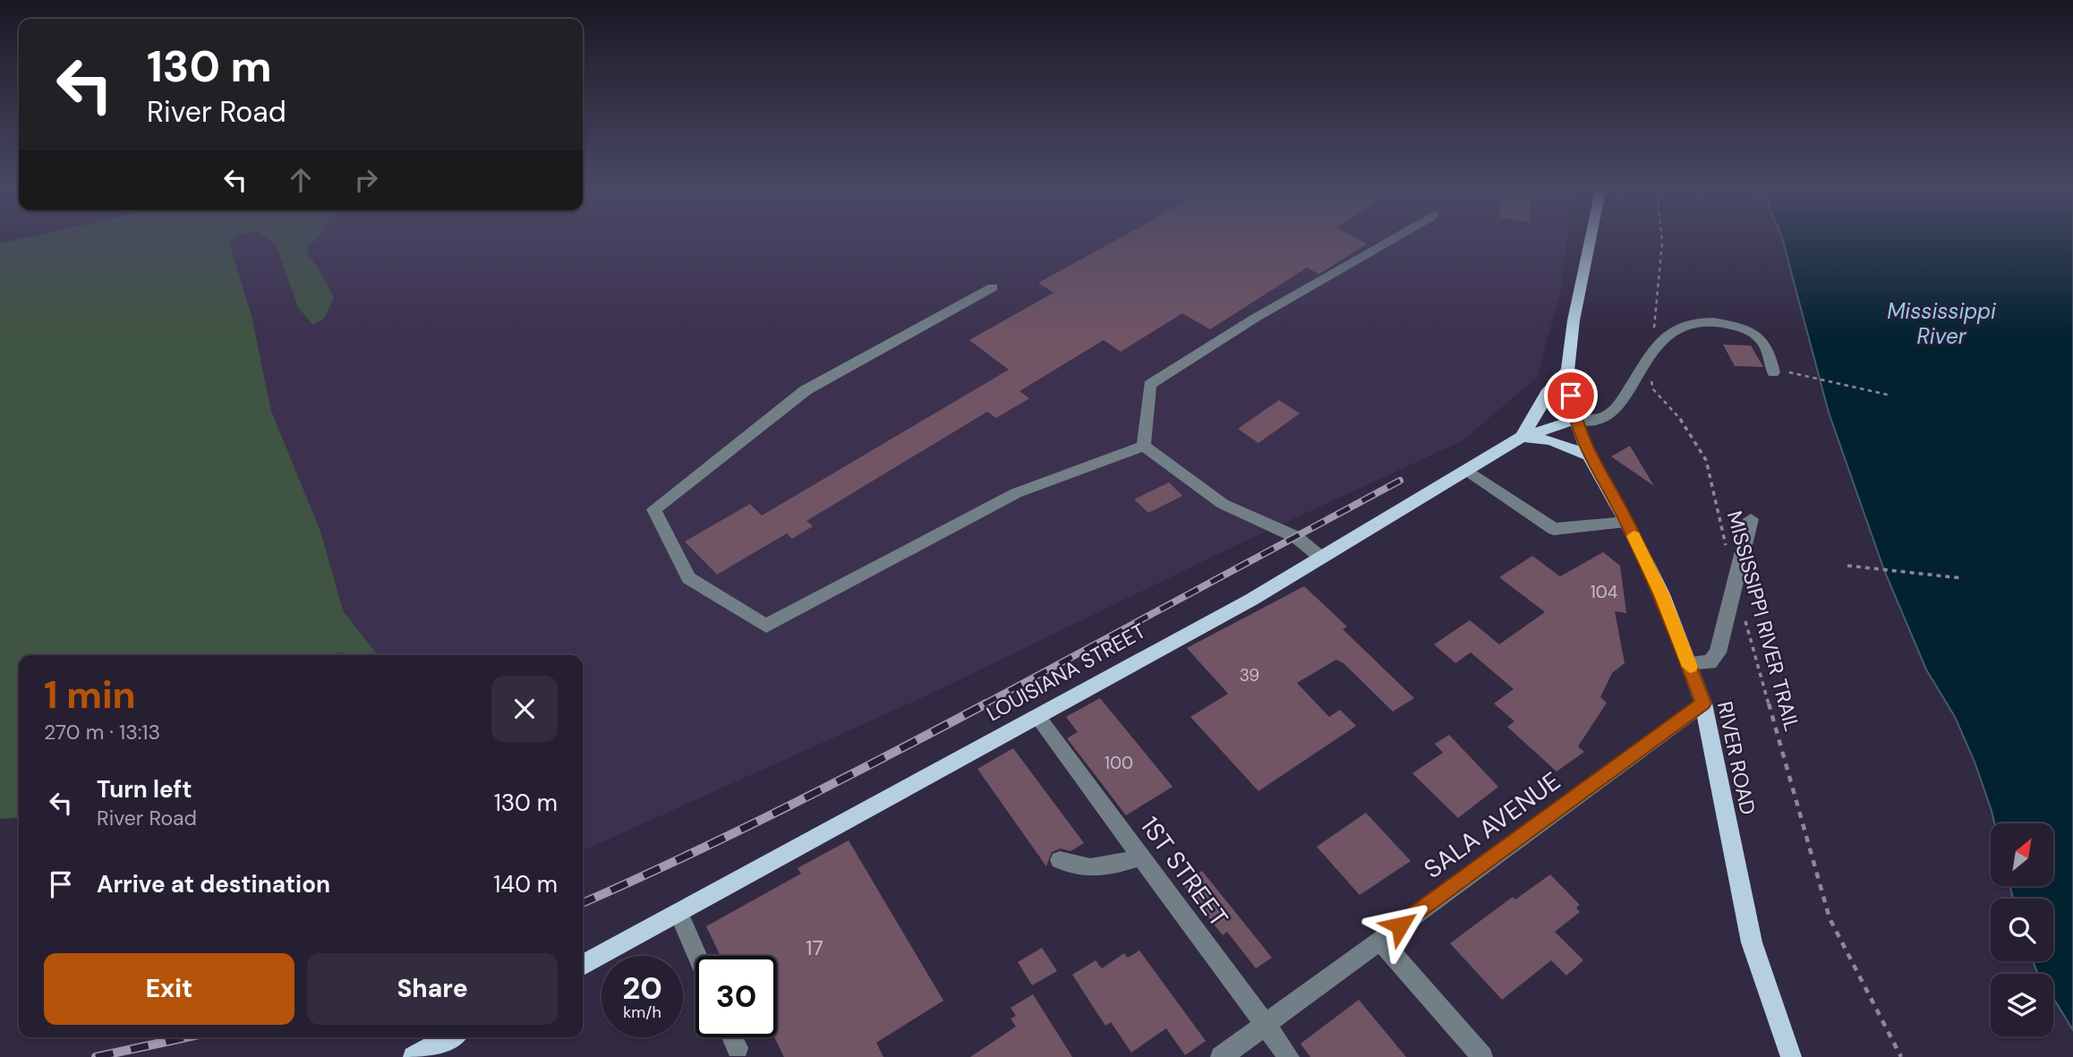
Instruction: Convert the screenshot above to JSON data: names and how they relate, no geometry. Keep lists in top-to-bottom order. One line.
{"streets":{"main road":["LOUISIANA STREET","RIVER ROAD"],"street":["SALA AVENUE","1ST STREET"],"path":["MISSISSIPPI RIVER TRAIL"]},"crossings":[["LOUISIANA STREET","RIVER ROAD"],["LOUISIANA STREET","1ST STREET"],["RIVER ROAD","SALA AVENUE"],["SALA AVENUE","1ST STREET"]],"water":["Mississippi River"],"house_numbers":["104","39","100","17"],"north":"top right","page":{"turn":["130 m","River Road"],"heading":["1 min","270 m · 13:13"],"list":[{"name":"Turn left","note":"River Road","value":"130 m"},{"name":"Arrive at destination","value":"140 m"}],"buttons":["Exit","Share"],"speed":"20 km/h","limit":"30"}}
